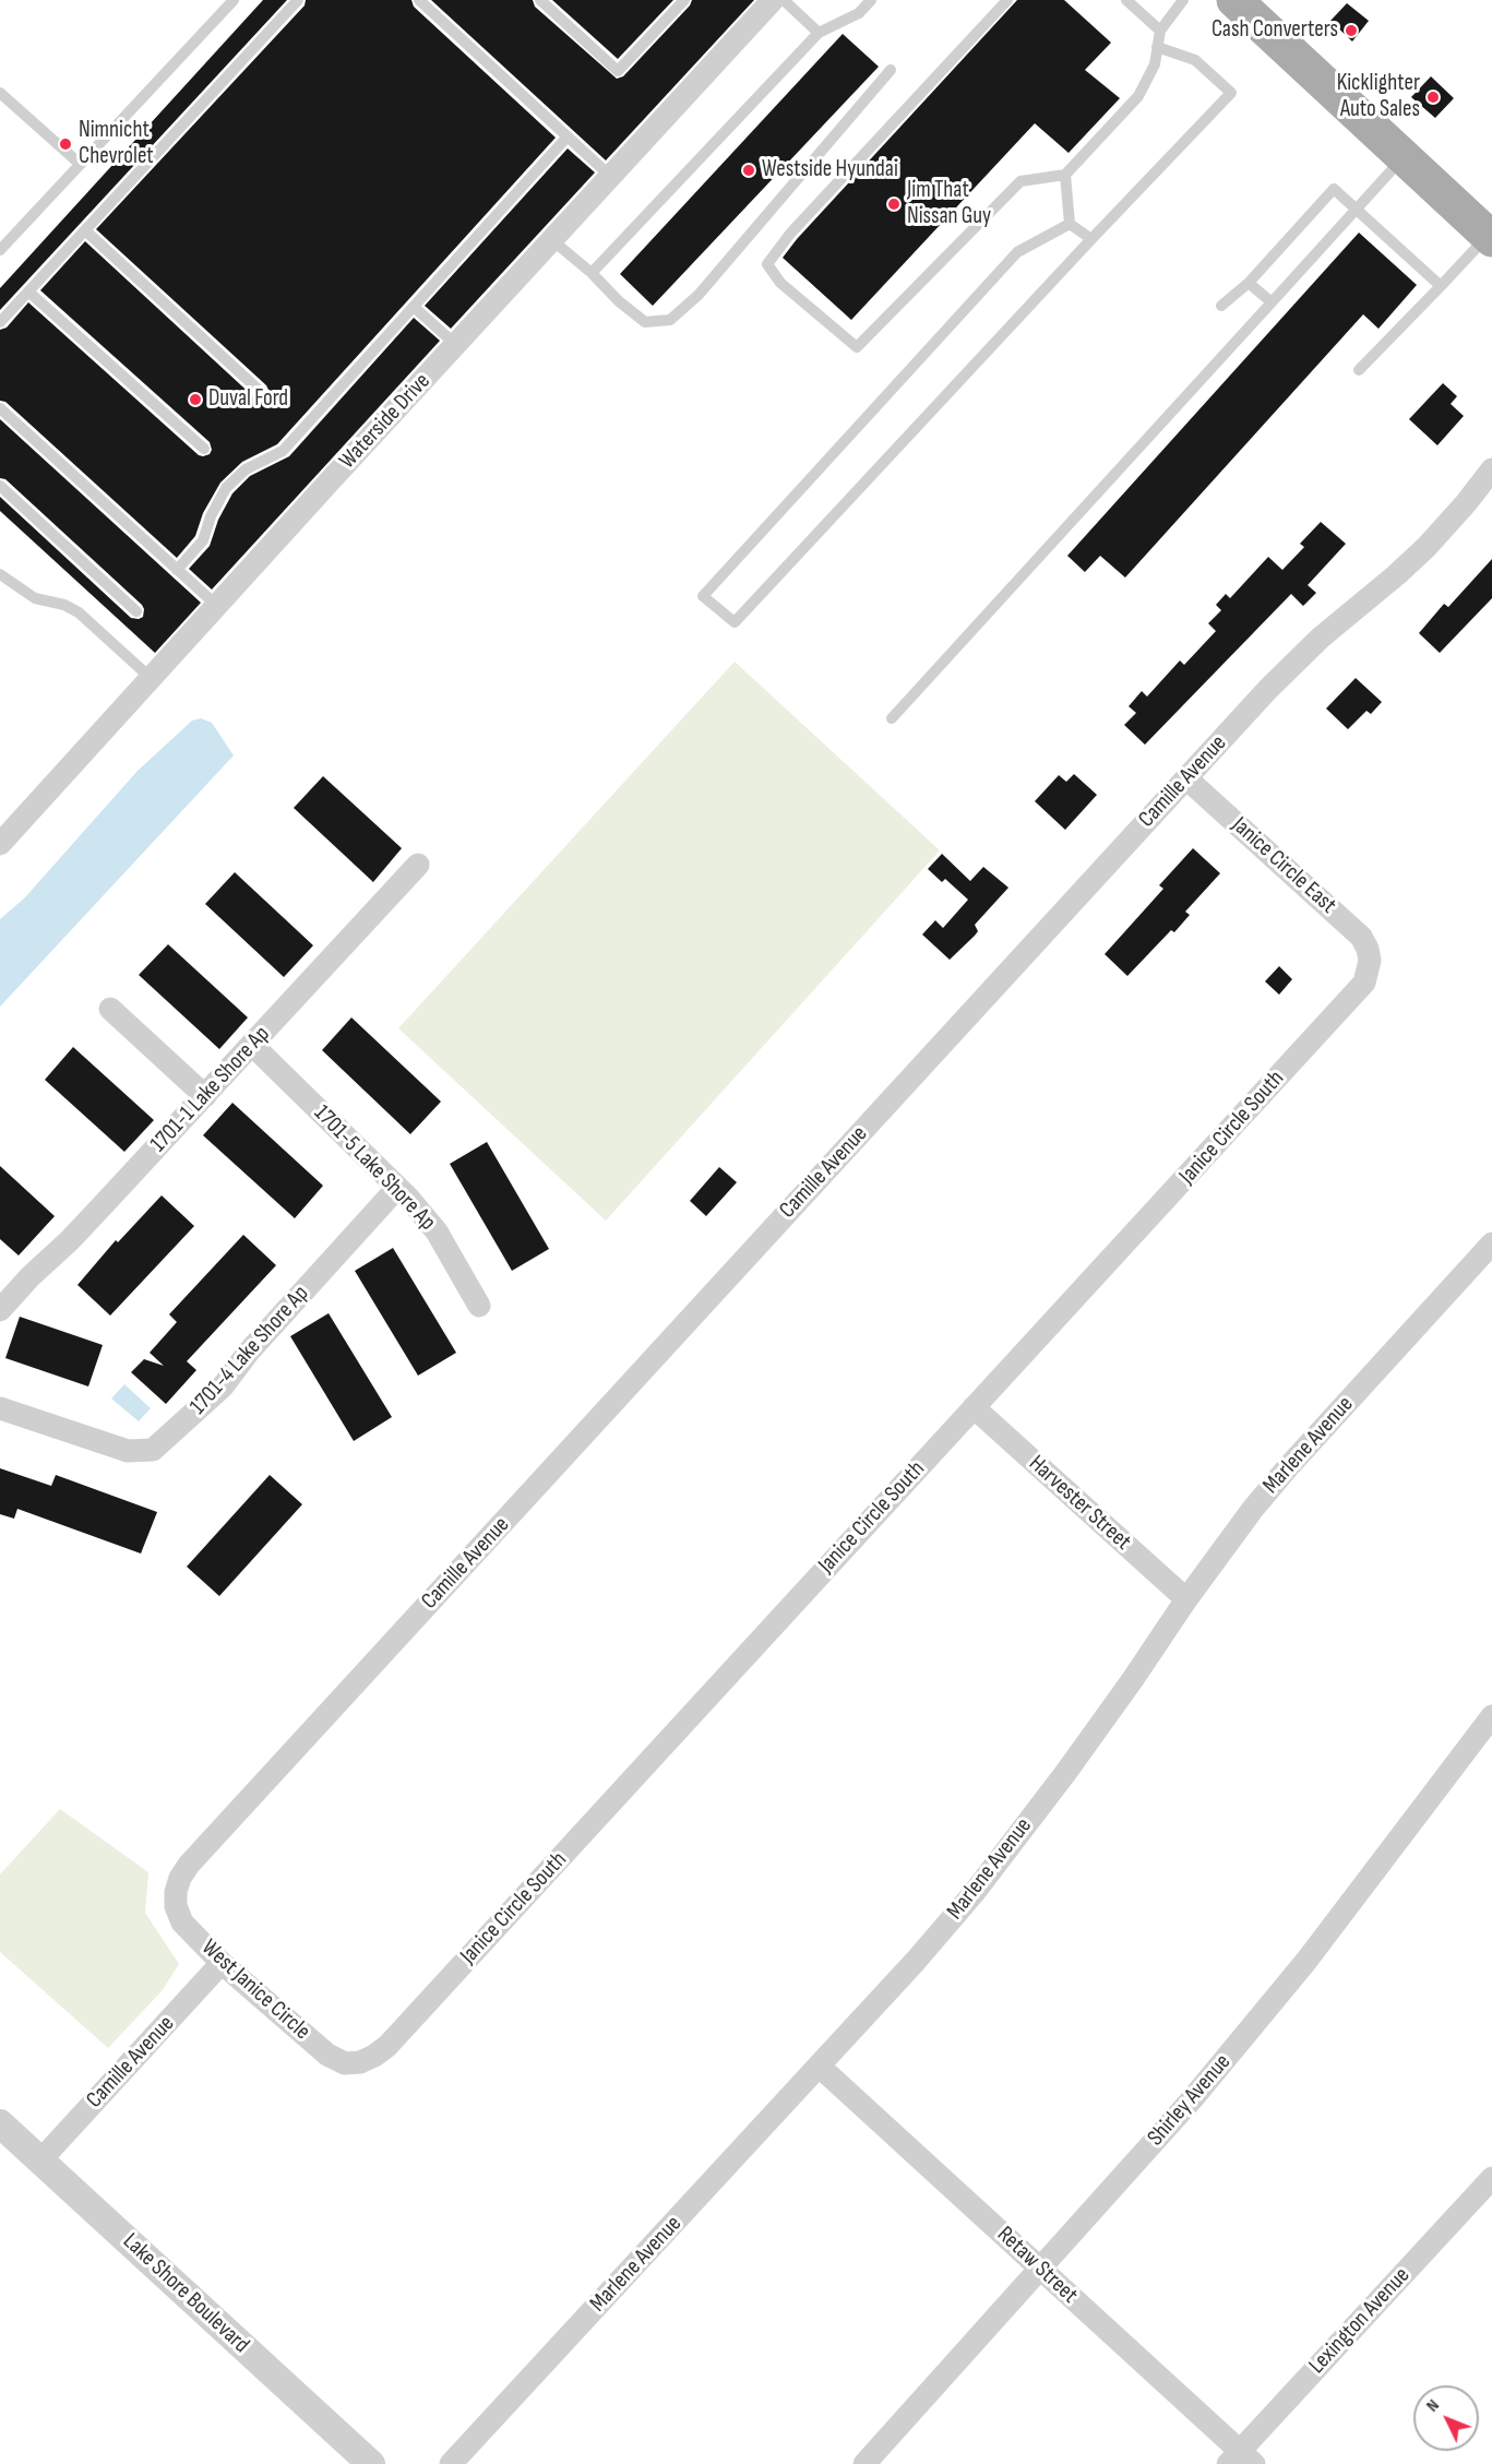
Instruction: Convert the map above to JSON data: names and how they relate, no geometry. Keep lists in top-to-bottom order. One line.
{"streets":{"street":["Waterside Drive","Camille Avenue","Janice Circle East","1701-1 Lake Shore Ap","Janice Circle South","1701-5 Lake Shore Ap","1701-4 Lake Shore Ap","Marlene Avenue","Harvester Street","West Janice Circle","Shirley Avenue","Retaw Street","Lake Shore Boulevard","Lexington Avenue"]},"crossings":[["Camille Avenue","Janice Circle East"],["Camille Avenue","West Janice Circle"],["Camille Avenue","Lake Shore Boulevard"],["Janice Circle East","Janice Circle South"],["1701-1 Lake Shore Ap","1701-5 Lake Shore Ap"],["Janice Circle South","Harvester Street"],["Janice Circle South","West Janice Circle"],["1701-5 Lake Shore Ap","1701-4 Lake Shore Ap"],["Marlene Avenue","Harvester Street"],["Marlene Avenue","Retaw Street"],["Shirley Avenue","Retaw Street"],["Retaw Street","Lexington Avenue"]],"places":["Cash Converters","Kicklighter Auto Sales","Nimnicht Chevrolet","Westside Hyundai","Jim That Nissan Guy","Duval Ford"],"north":"top left"}
